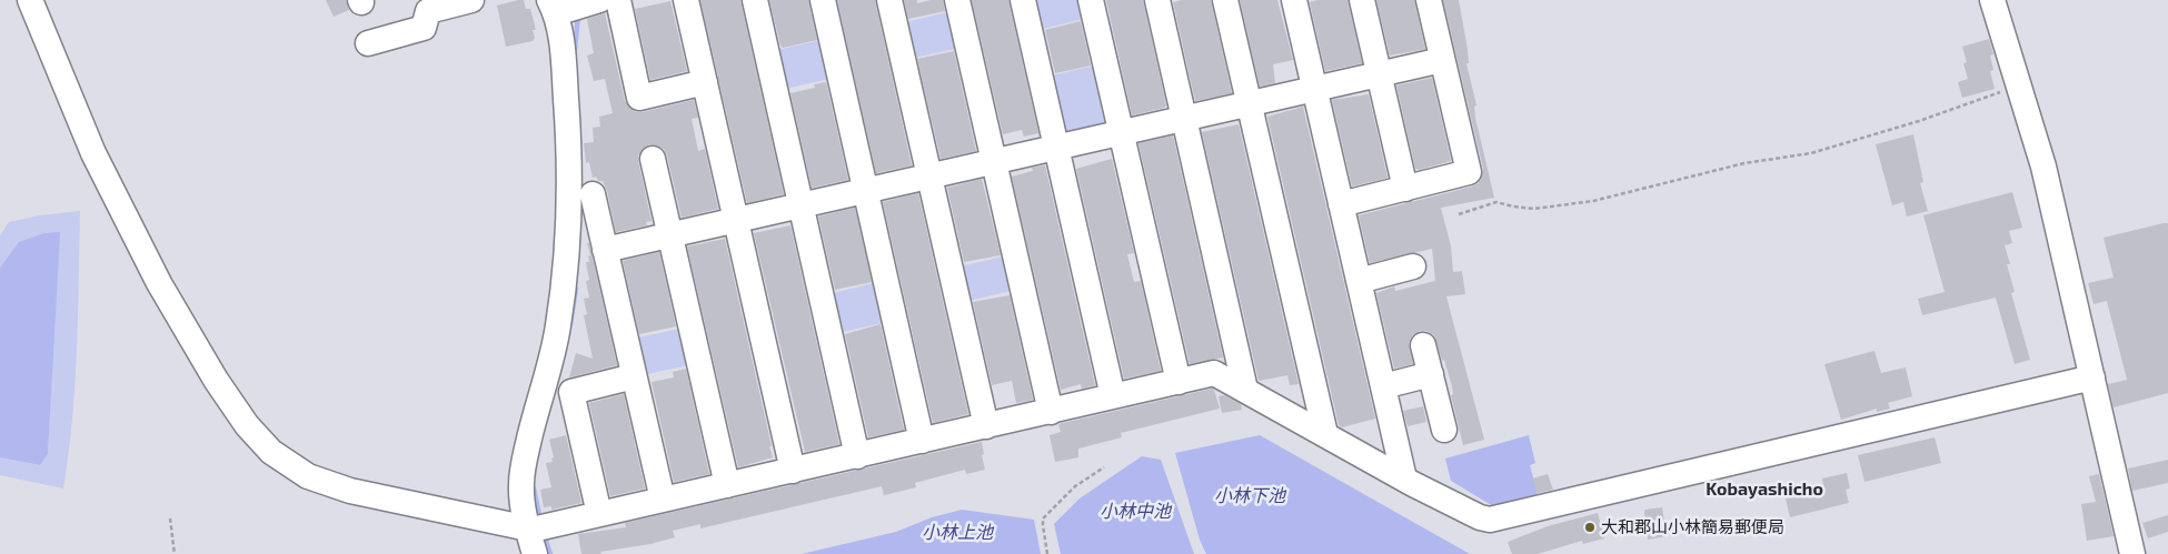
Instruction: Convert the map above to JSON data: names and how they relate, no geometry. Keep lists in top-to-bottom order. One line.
{"districts":["Kobayashicho"],"water":["小林下池","小林中池","小林上池"],"places":["大和郡山小林簡易郵便局"]}
